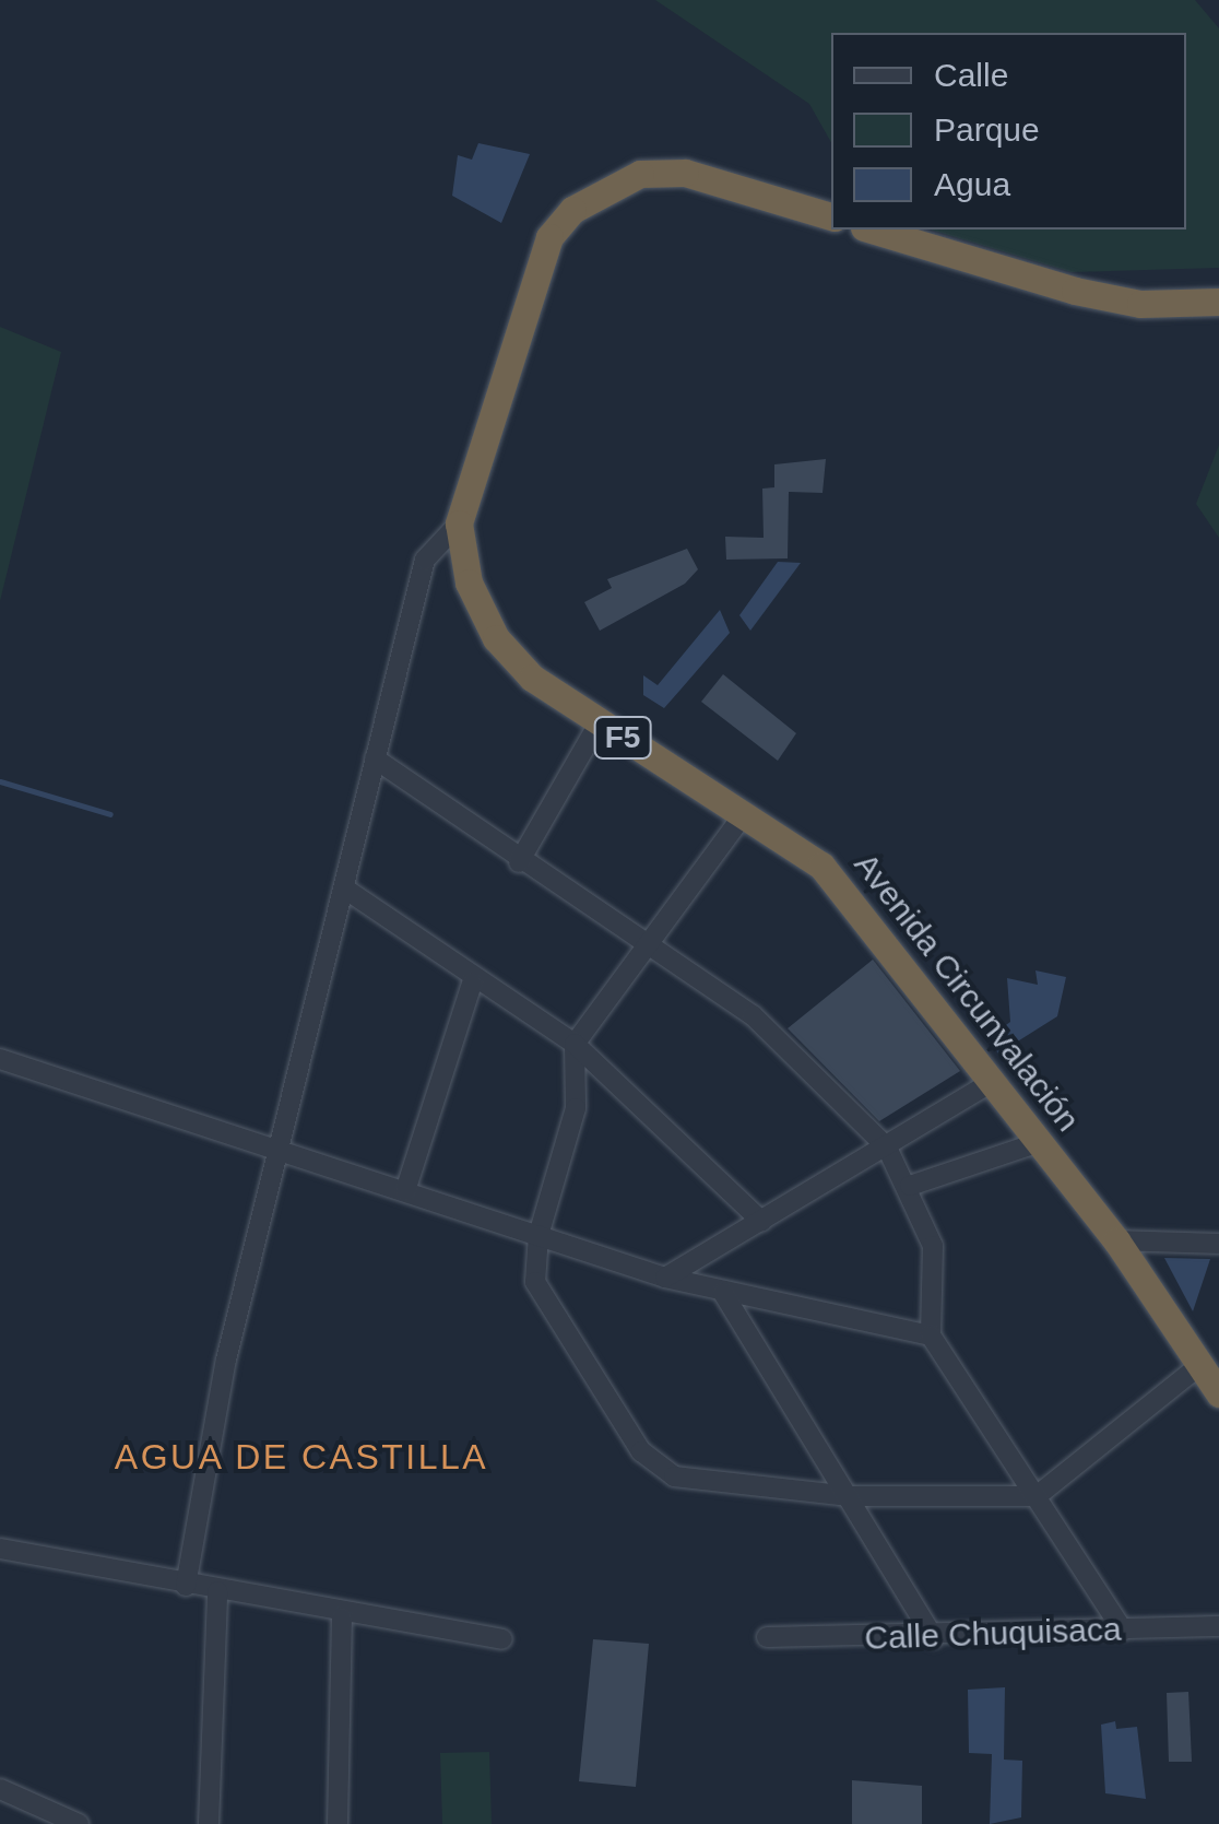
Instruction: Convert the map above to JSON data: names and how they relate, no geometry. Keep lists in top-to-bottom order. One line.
{"streets":{"highway":["F5","Avenida Circunvalación"],"street":["Calle Chuquisaca"]},"districts":["AGUA DE CASTILLA"],"legend":["Calle","Parque","Agua"]}
